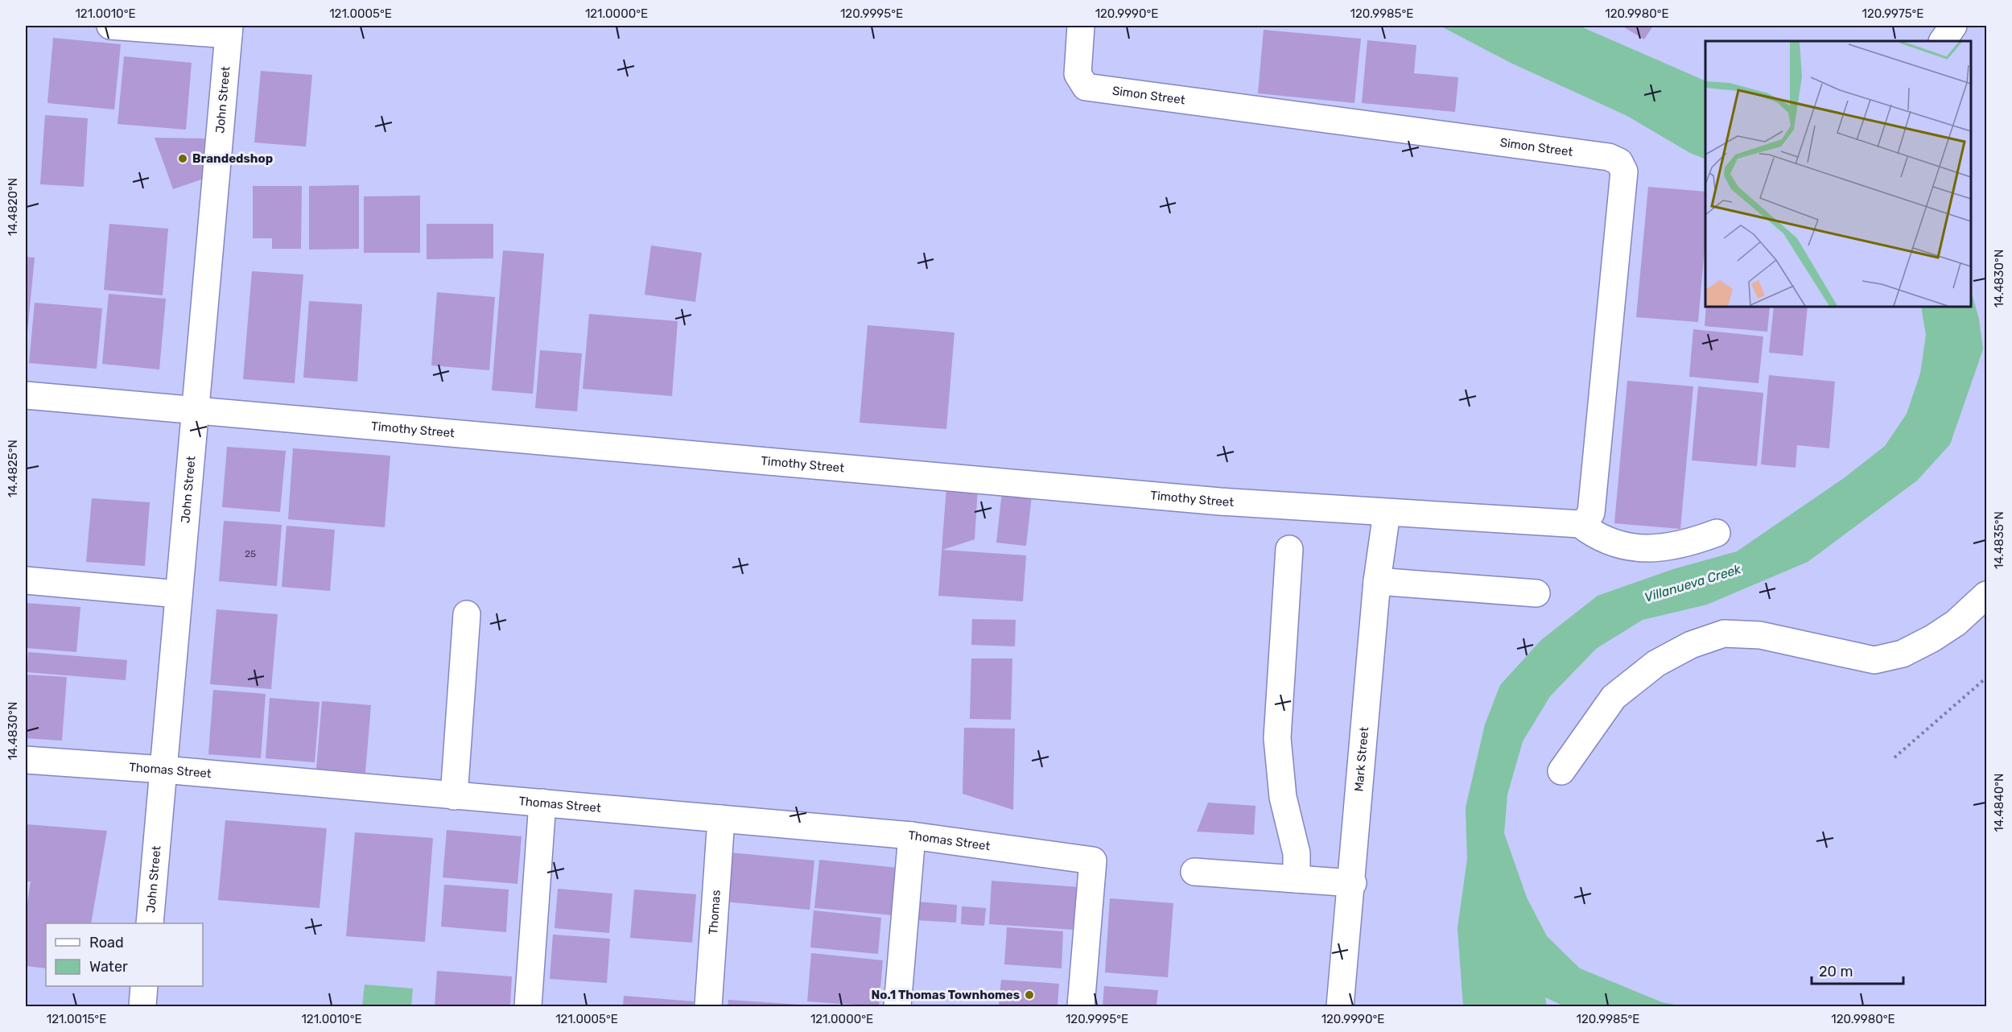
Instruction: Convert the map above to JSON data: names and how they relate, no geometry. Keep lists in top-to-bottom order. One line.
{"streets":{"street":["Simon Street","John Street","Timothy Street","Mark Street","Thomas Street","Thomas"]},"crossings":[["Simon Street","Timothy Street"],["John Street","Timothy Street"],["John Street","Thomas Street"],["Timothy Street","Mark Street"],["Thomas Street","Thomas"]],"water":["Villanueva Creek"],"places":["Brandedshop","No.1 Thomas Townhomes"],"house_numbers":["25"],"legend":["Road","Water"],"scale_bar":"20 m","coordinates":["121.0010°E","121.0005°E","121.0000°E","120.9995°E","120.9990°E","120.9985°E","120.9980°E","120.9975°E","14.4820°N","14.4830°N","14.4825°N","14.4835°N","14.4840°N","121.0015°E"]}
